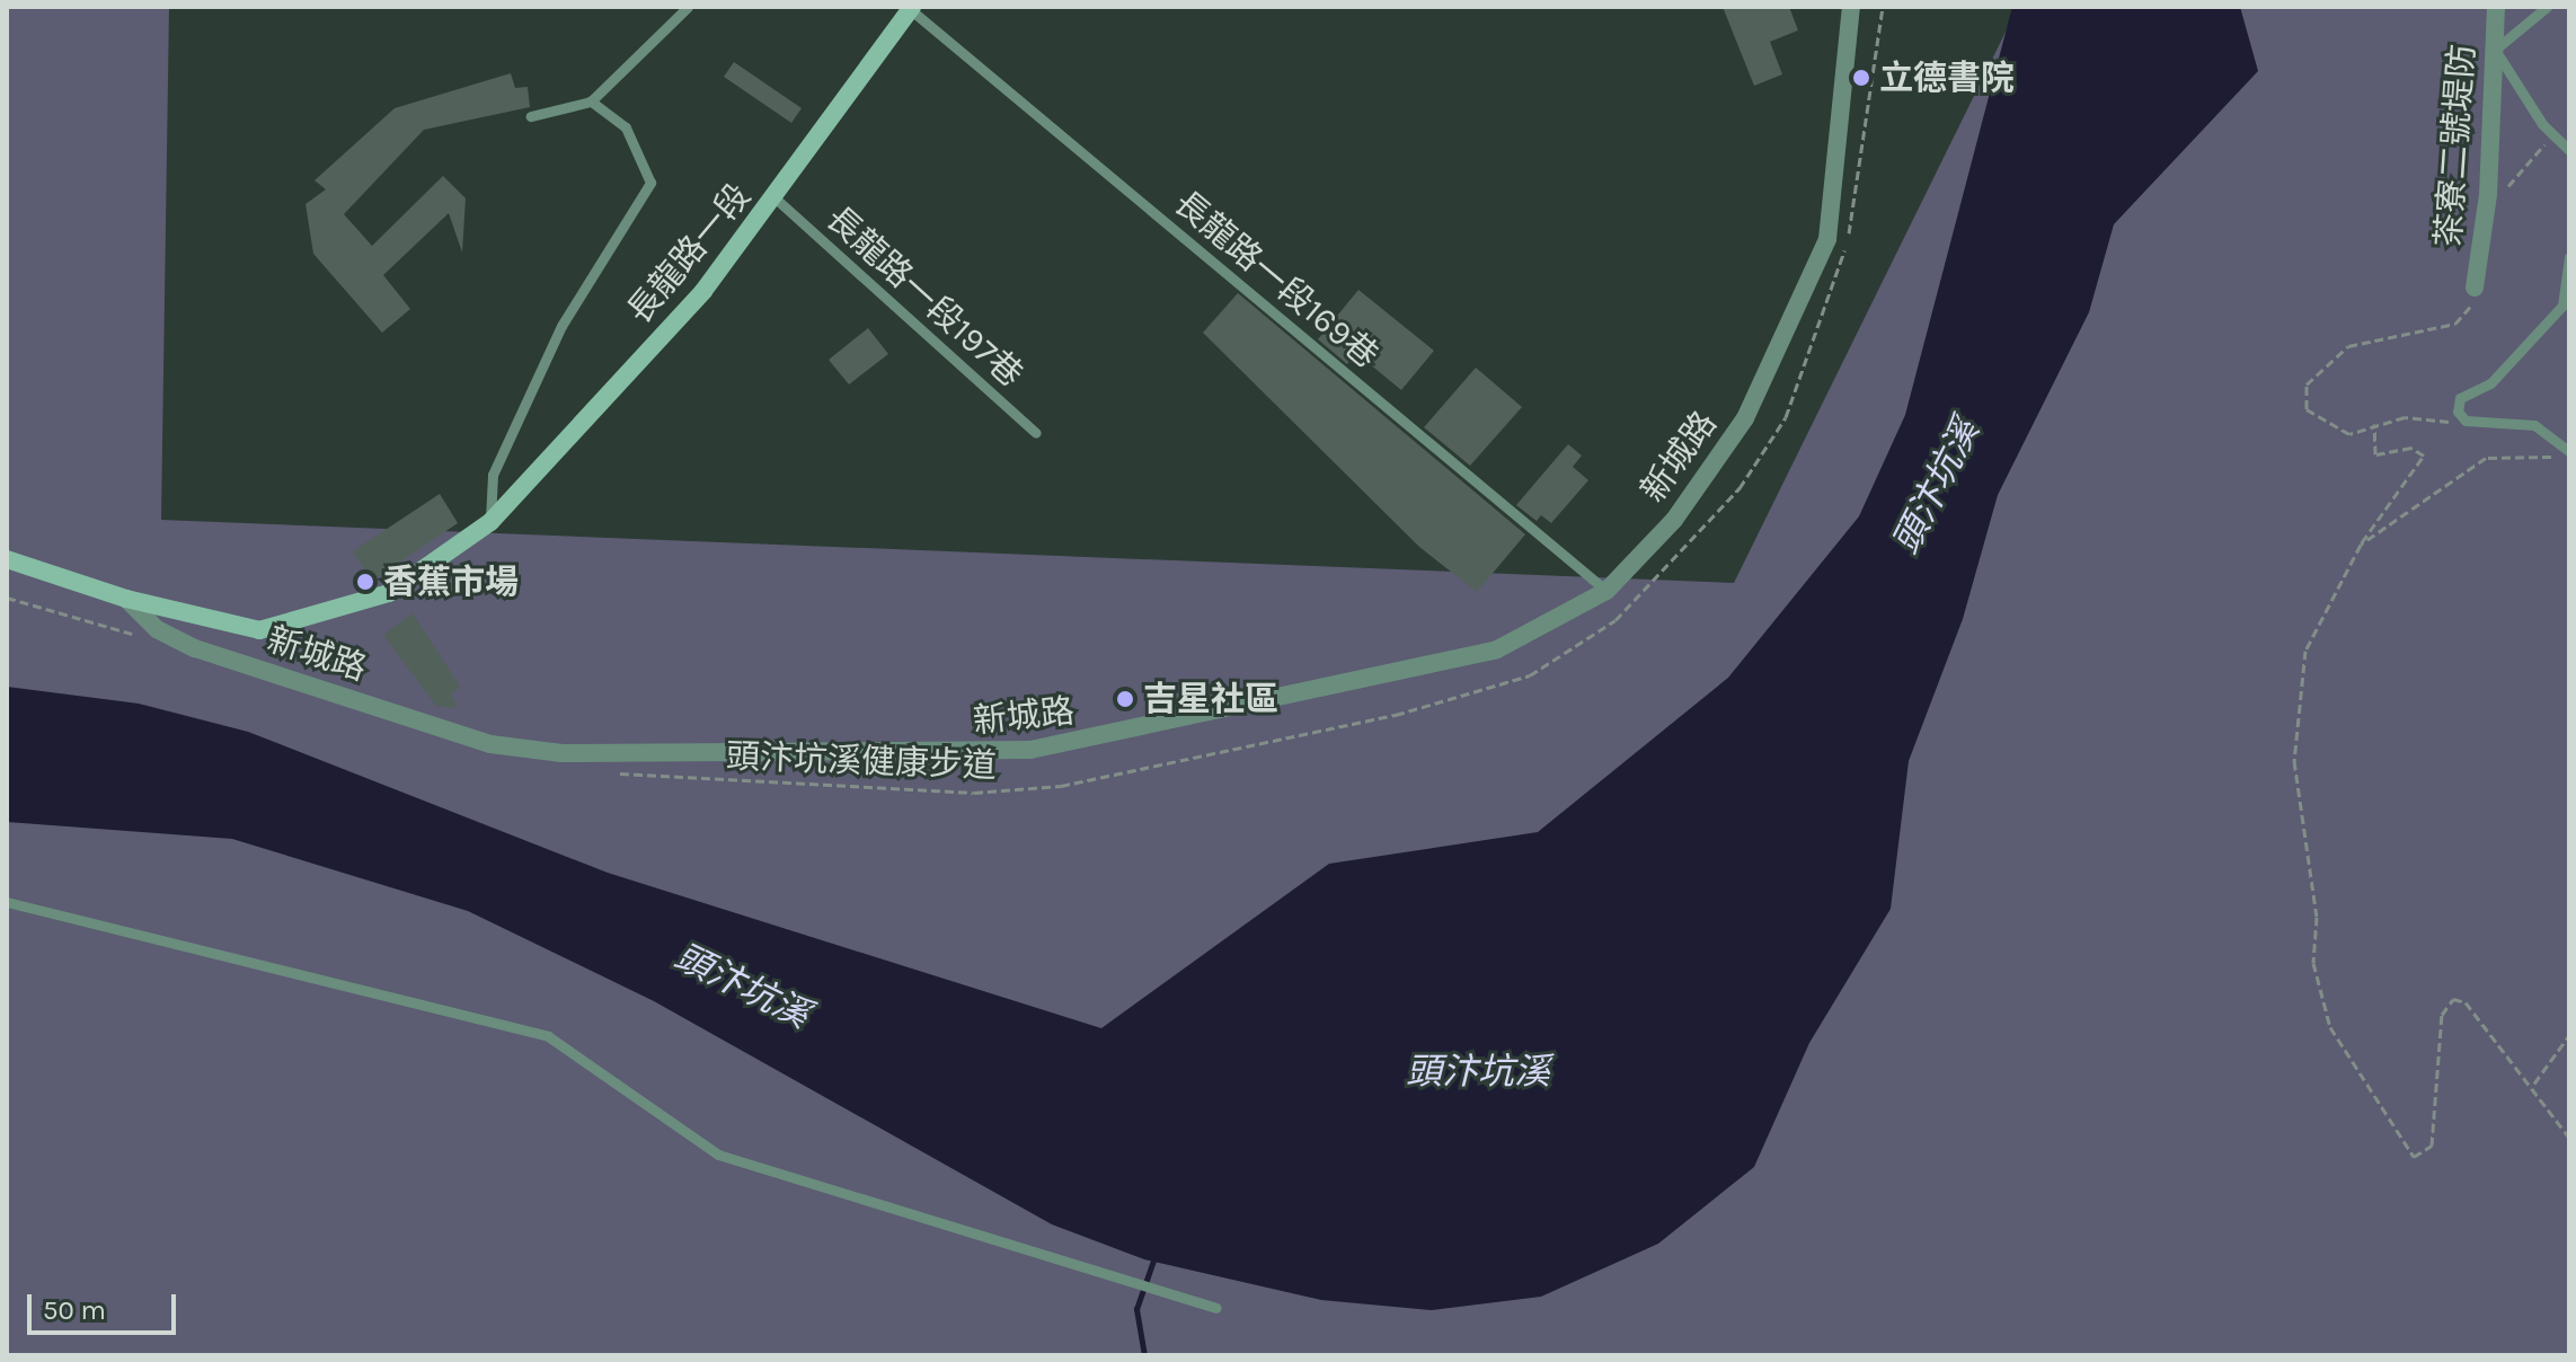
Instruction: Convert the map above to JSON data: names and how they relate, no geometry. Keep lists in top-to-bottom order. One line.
{"streets":{"main road":["長龍路一段"],"street":["茶寮二號堤防","新城路"],"lane":["長龍路一段169巷","長龍路一段197巷"],"path":["頭汴坑溪健康步道"]},"crossings":[["長龍路一段","長龍路一段169巷"],["長龍路一段","長龍路一段197巷"],["長龍路一段","新城路"],["長龍路一段169巷","新城路"]],"water":["頭汴坑溪"],"places":["立德書院","香蕉市場","吉星社區"],"scale_bar":"50 m"}
